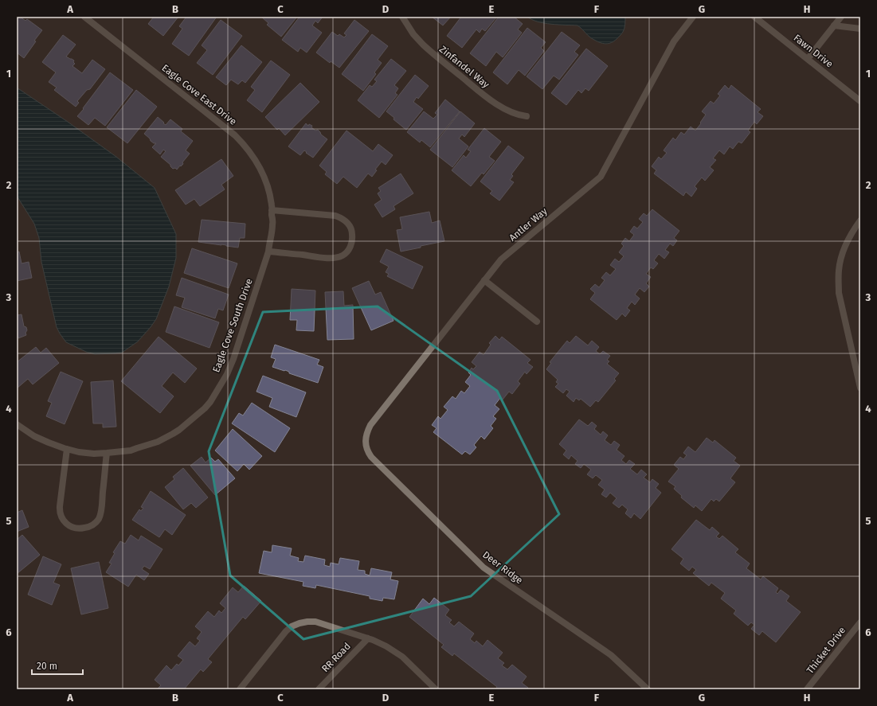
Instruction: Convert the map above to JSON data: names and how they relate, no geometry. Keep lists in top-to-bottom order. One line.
{"streets":{"street":["Fawn Drive","Zinfandel Way","Eagle Cove East Drive","Antler Way","Eagle Cove South Drive","Deer Ridge","Thicket Drive","RR Road"]},"crossings":[["Eagle Cove East Drive","Eagle Cove South Drive"],["Antler Way","Deer Ridge"]],"scale_bar":"20 m","grid":{"columns":["A","B","C","D","E","F","G","H"],"rows":["1","2","3","4","5","6"]}}
